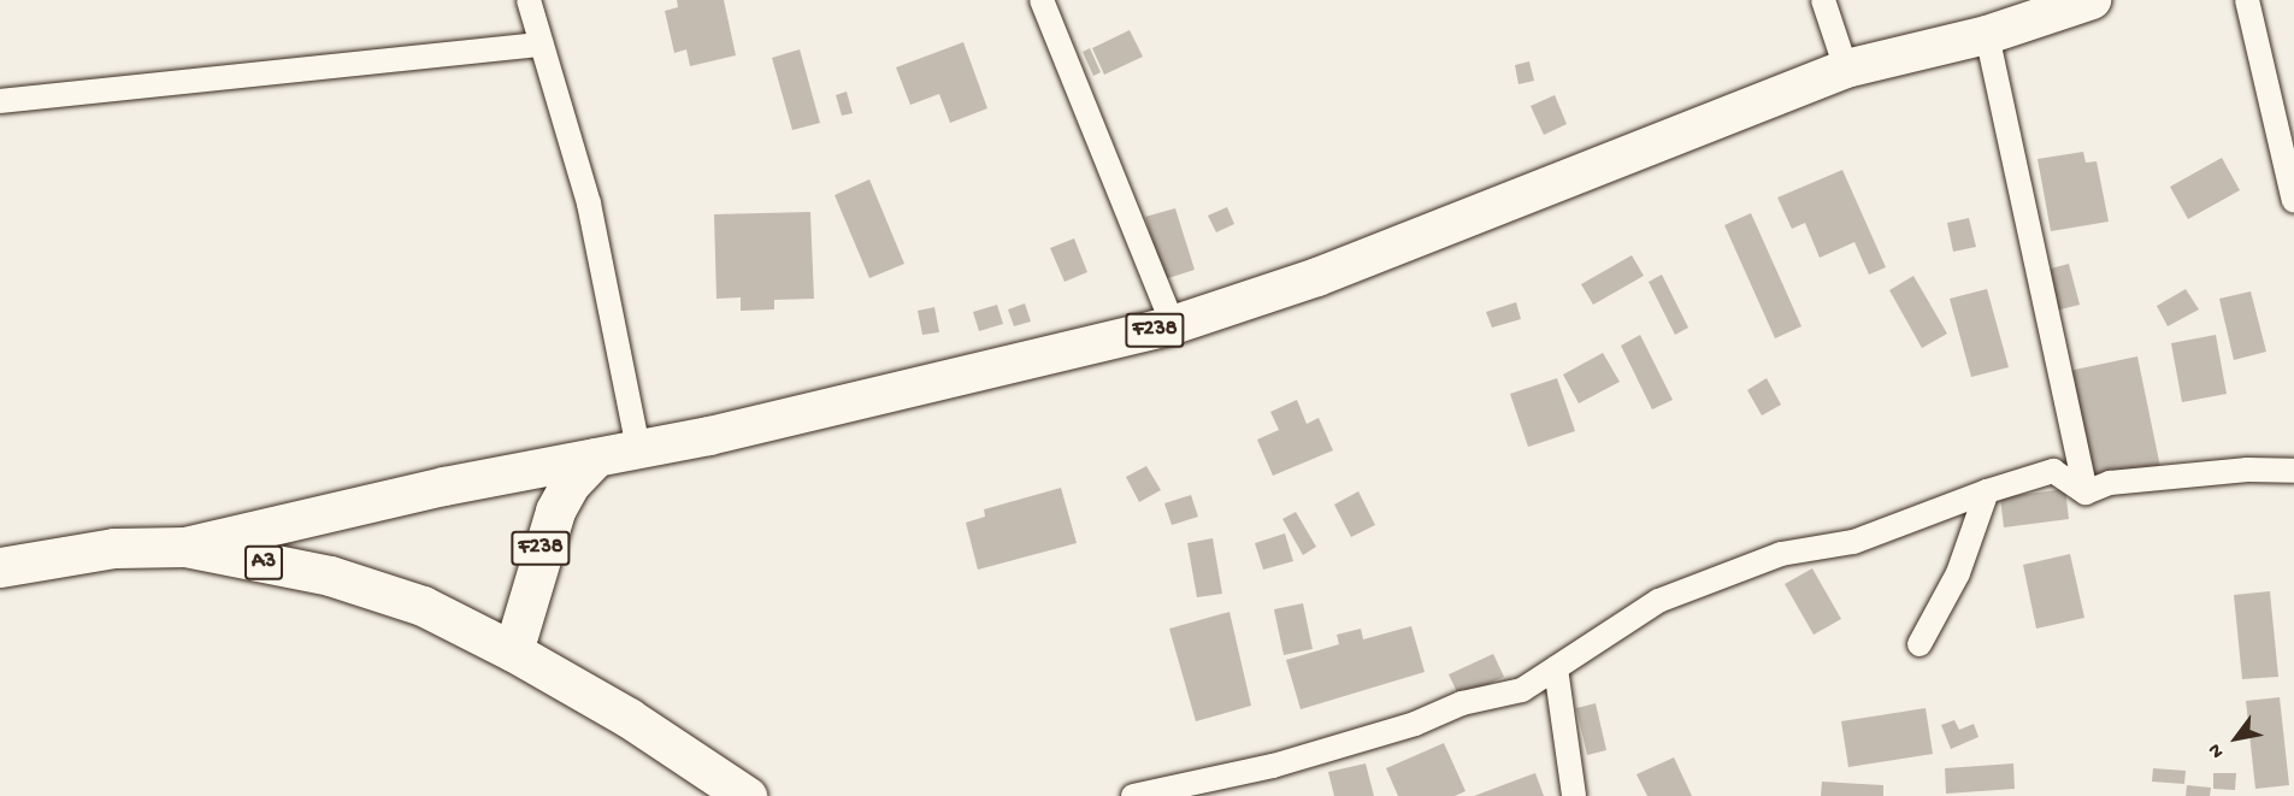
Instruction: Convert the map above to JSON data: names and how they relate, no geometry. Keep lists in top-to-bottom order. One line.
{"streets":{"highway":["F238","A3"]},"crossings":[["F238","A3"]],"north":"bottom left"}
